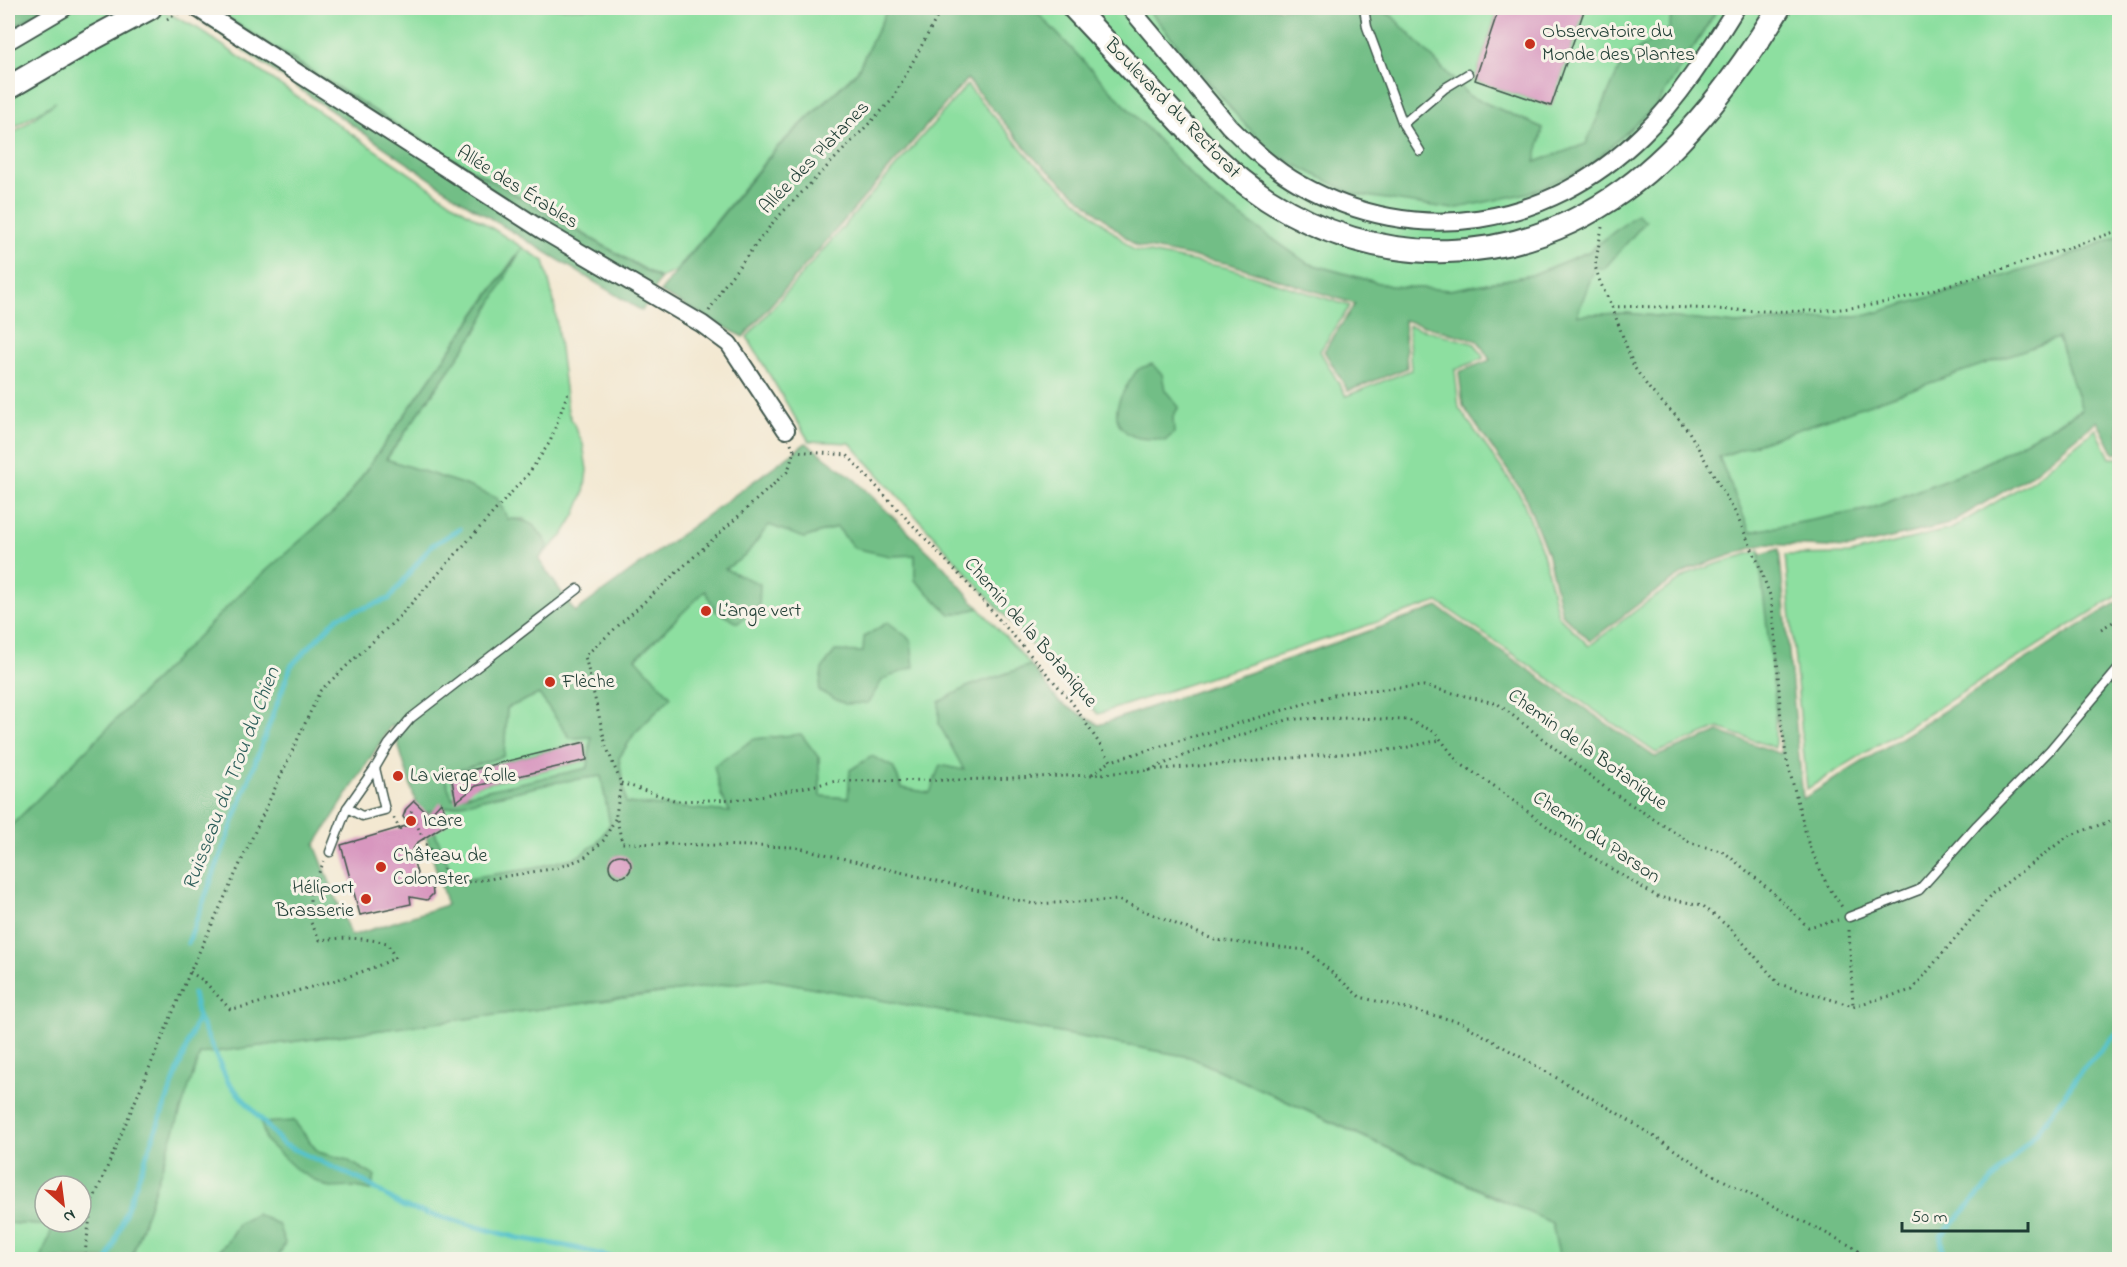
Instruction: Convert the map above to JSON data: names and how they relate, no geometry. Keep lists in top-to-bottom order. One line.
{"streets":{"main road":["Boulevard du Rectorat"],"street":["Allée des Érables"],"path":["Allée des Platanes","Chemin de la Botanique","Chemin du Parson"]},"crossings":[["Allée des Platanes","Allée des Érables"]],"water":["Ruisseau du Trou du Chien"],"places":["Observatoire du Monde des Plantes","L’ange vert","Flèche","La vierge folle","Icare","Château de Colonster","Héliport Brasserie"],"scale_bar":"50 m","north":"bottom right"}
